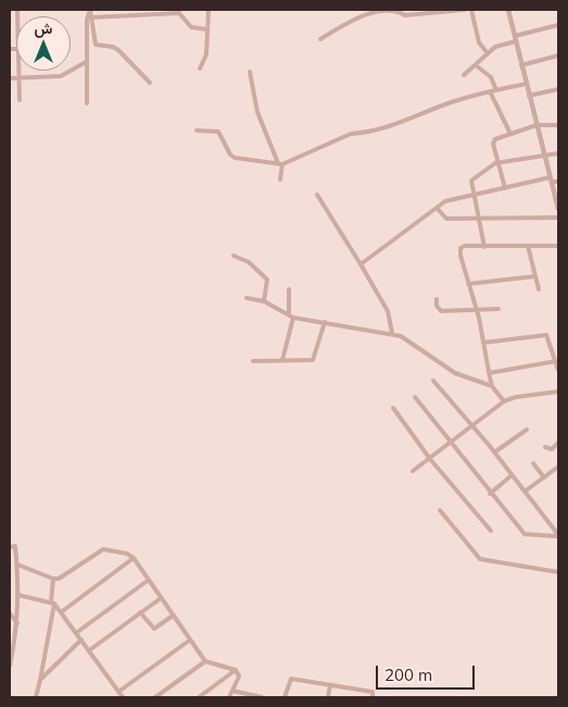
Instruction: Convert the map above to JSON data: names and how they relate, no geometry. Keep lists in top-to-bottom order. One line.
{"scale_bar":"200 m","north":"top"}
